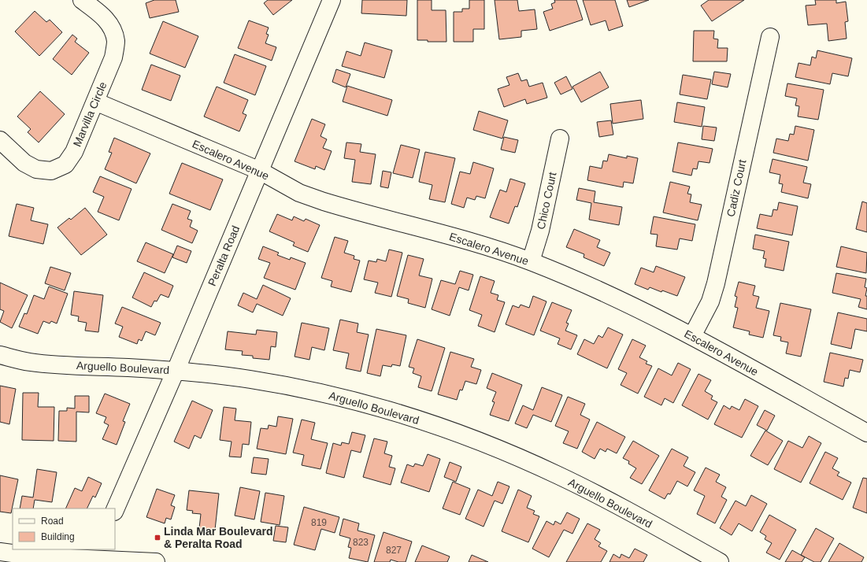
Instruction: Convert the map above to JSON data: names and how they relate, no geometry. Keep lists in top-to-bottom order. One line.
{"streets":{"street":["Marvilla Circle","Escalero Avenue","Cadiz Court","Chico Court","Peralta Road","Arguello Boulevard"]},"crossings":[["Marvilla Circle","Escalero Avenue"],["Escalero Avenue","Cadiz Court"],["Escalero Avenue","Chico Court"],["Escalero Avenue","Peralta Road"],["Peralta Road","Arguello Boulevard"]],"places":{"transit":["Linda Mar Boulevard & Peralta Road"]},"house_numbers":["819","823","827"],"legend":["Road","Building"]}
